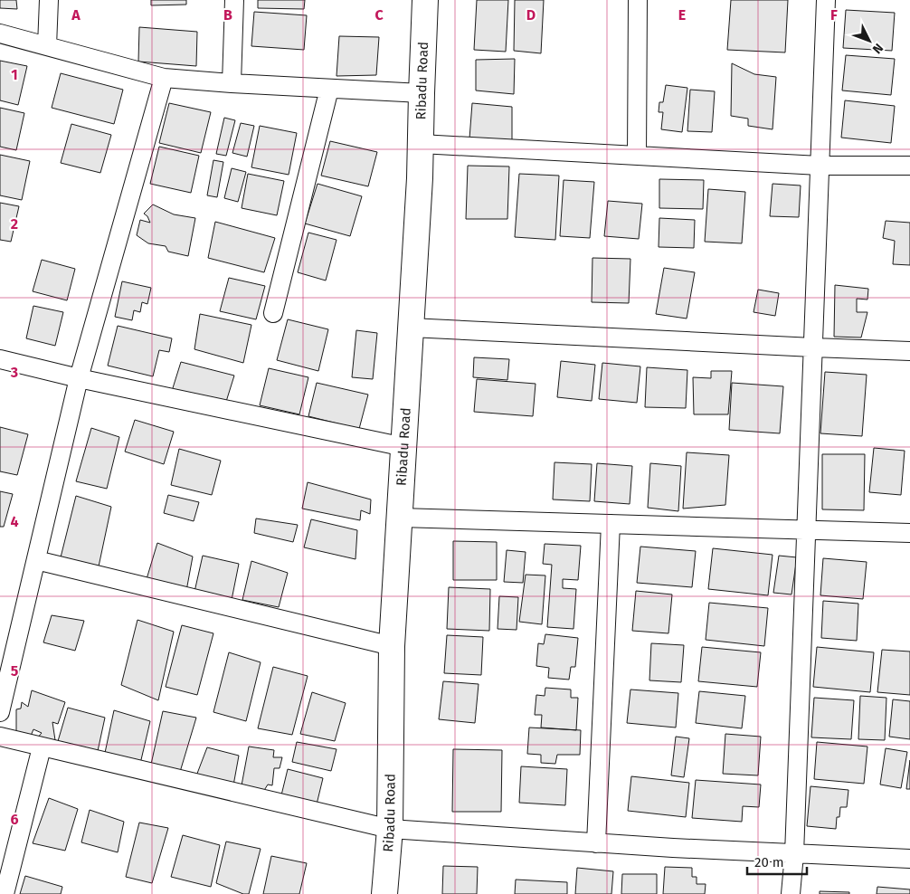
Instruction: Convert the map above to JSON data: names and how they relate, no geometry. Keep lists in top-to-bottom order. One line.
{"streets":{"street":["Ribadu Road"]},"scale_bar":"20 m","north":"bottom right","grid":{"columns":["A","B","C","D","E","F"],"rows":["1","2","3","4","5","6"]}}
